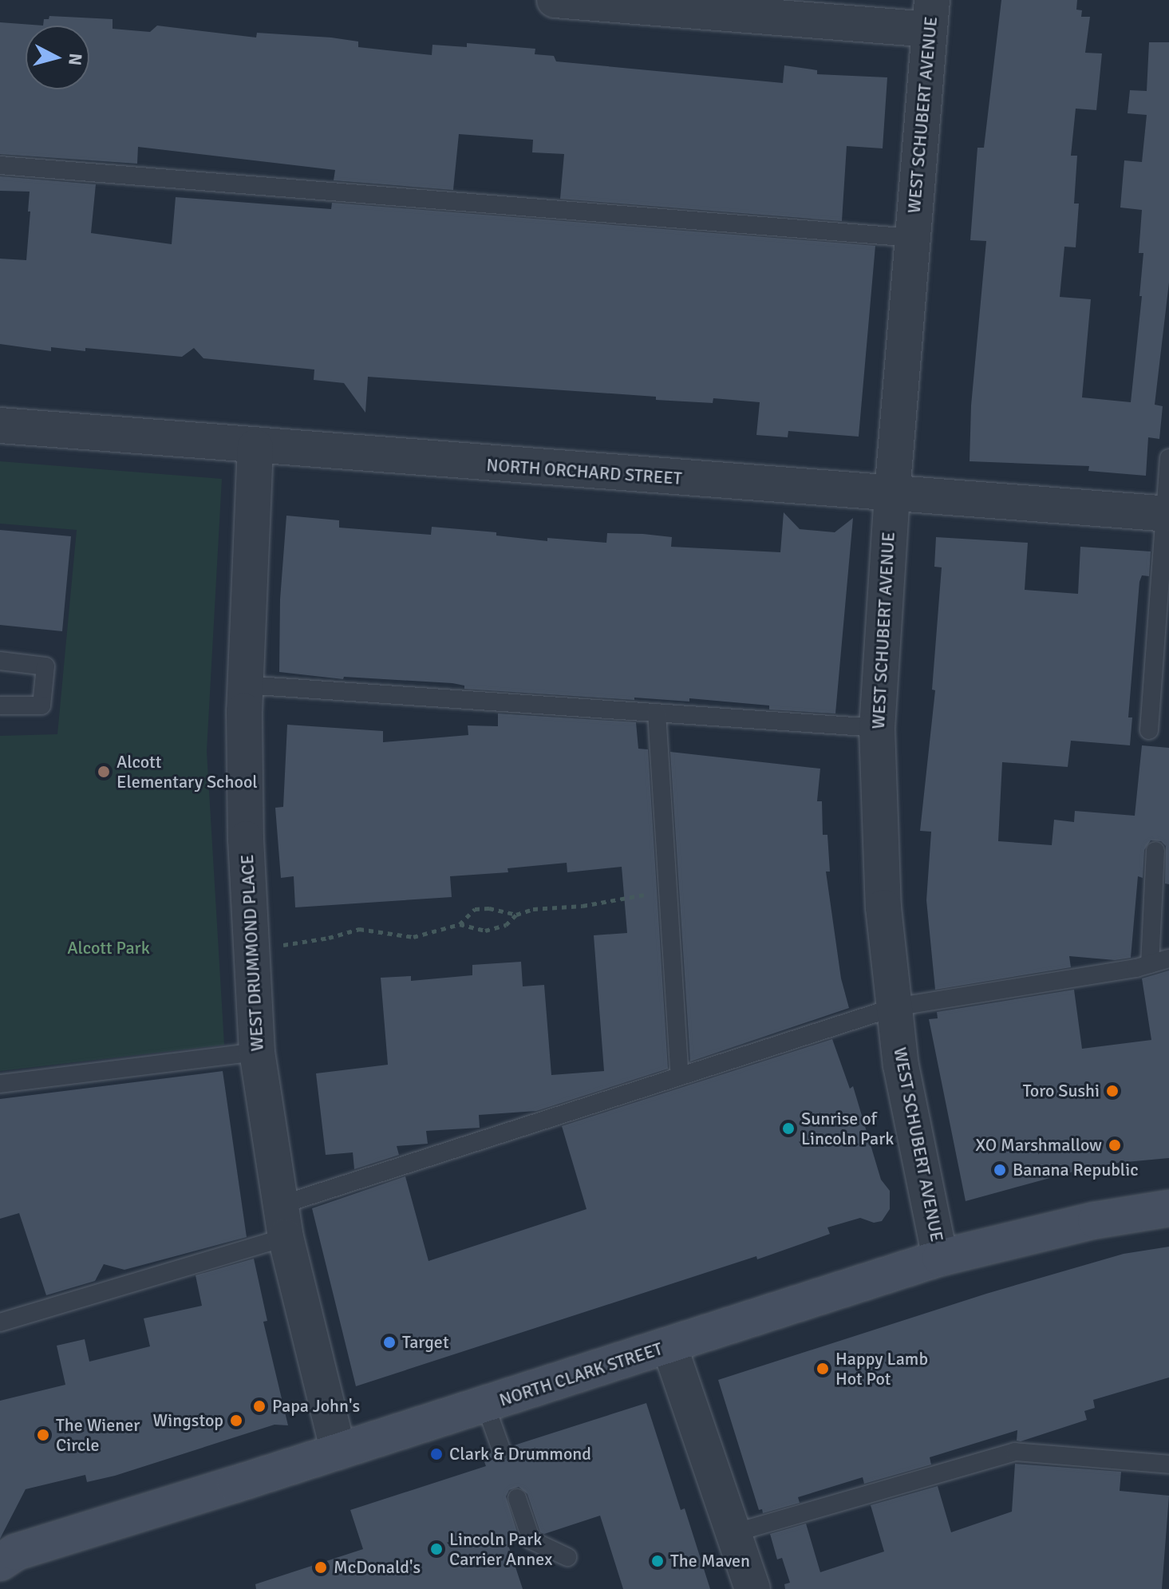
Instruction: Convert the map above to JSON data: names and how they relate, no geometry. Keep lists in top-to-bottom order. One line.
{"streets":{"main road":["NORTH CLARK STREET"],"street":["WEST SCHUBERT AVENUE","NORTH ORCHARD STREET","WEST DRUMMOND PLACE"]},"crossings":[["WEST SCHUBERT AVENUE","NORTH ORCHARD STREET"],["WEST SCHUBERT AVENUE","NORTH CLARK STREET"],["NORTH ORCHARD STREET","WEST DRUMMOND PLACE"],["WEST DRUMMOND PLACE","NORTH CLARK STREET"]],"parks":["Alcott Park"],"places":["Alcott Elementary School","Toro Sushi","Sunrise of Lincoln Park","XO Marshmallow","Banana Republic","Target","Happy Lamb Hot Pot","Papa John's","Wingstop","The Wiener Circle","Clark & Drummond","Lincoln Park Carrier Annex","The Maven","McDonald's"],"north":"right"}
